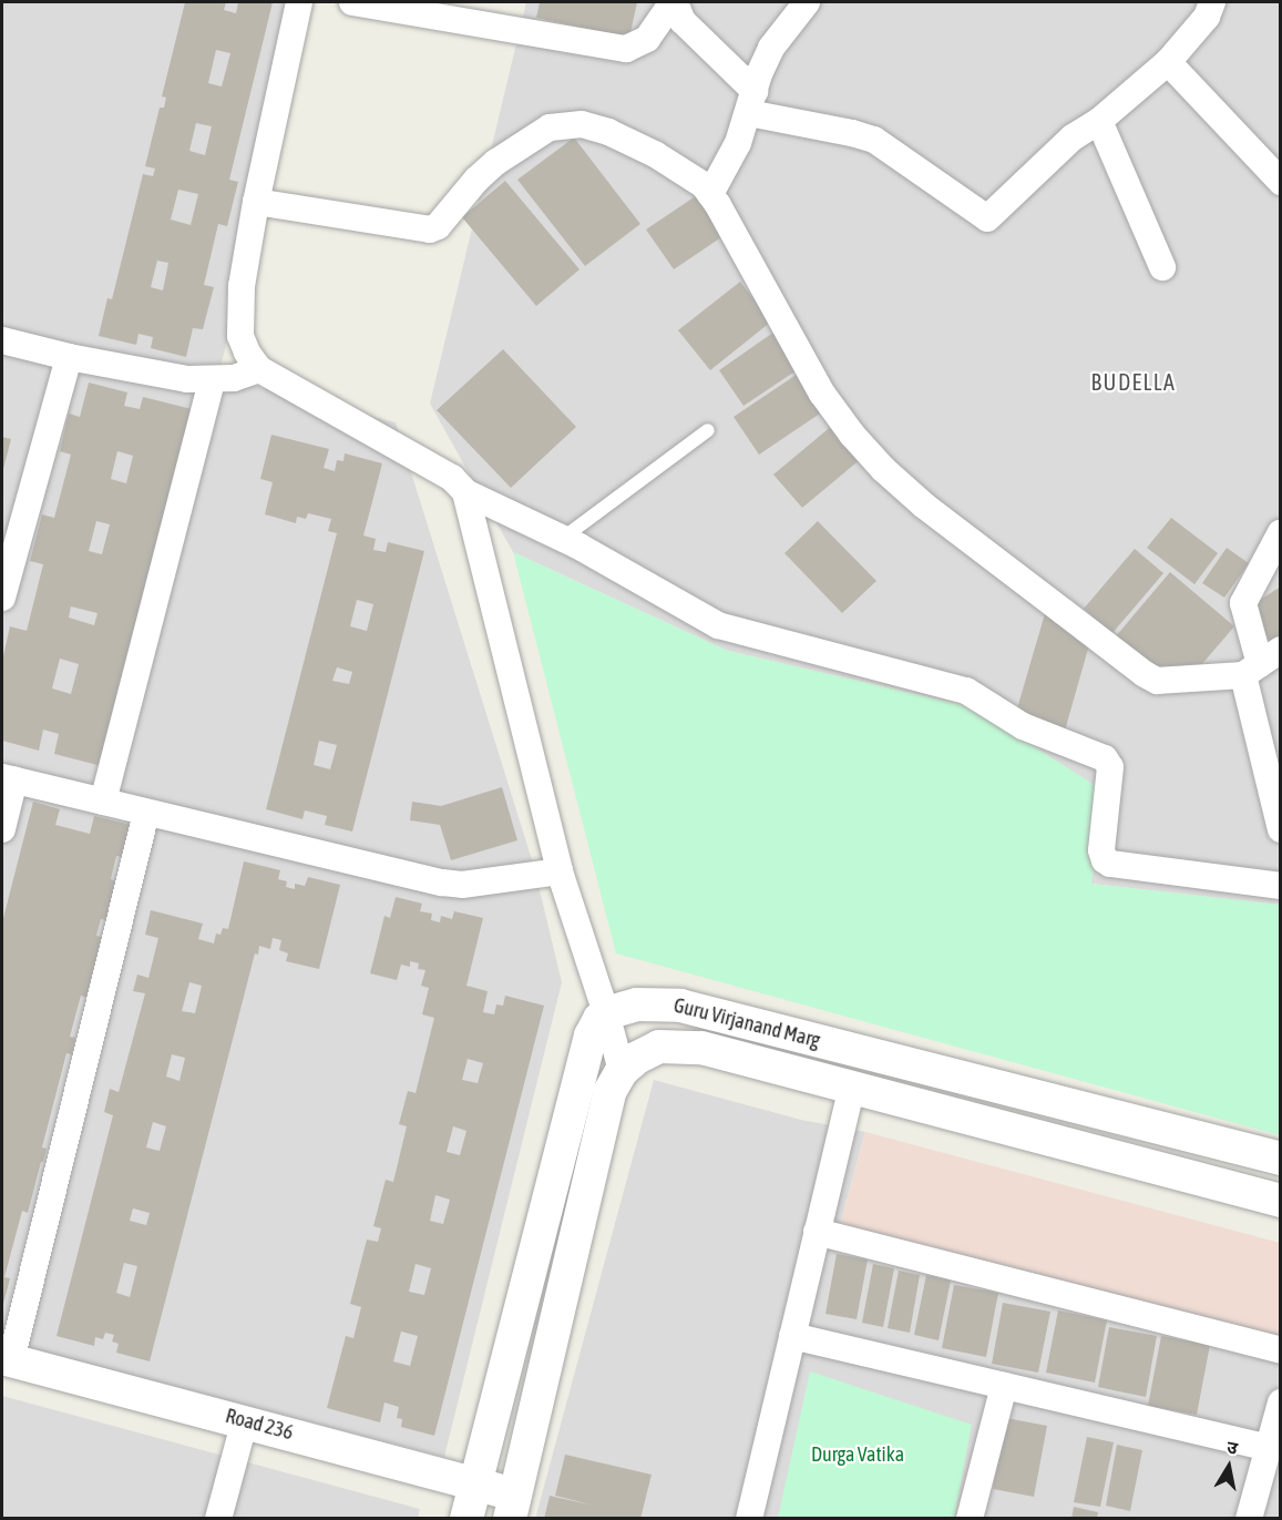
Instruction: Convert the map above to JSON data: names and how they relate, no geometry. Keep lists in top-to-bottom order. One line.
{"streets":{"street":["Guru Virjanand Marg","Road 236"]},"crossings":[["Guru Virjanand Marg","Road 236"]],"districts":["BUDELLA"],"parks":["Durga Vatika"],"north":"top"}
